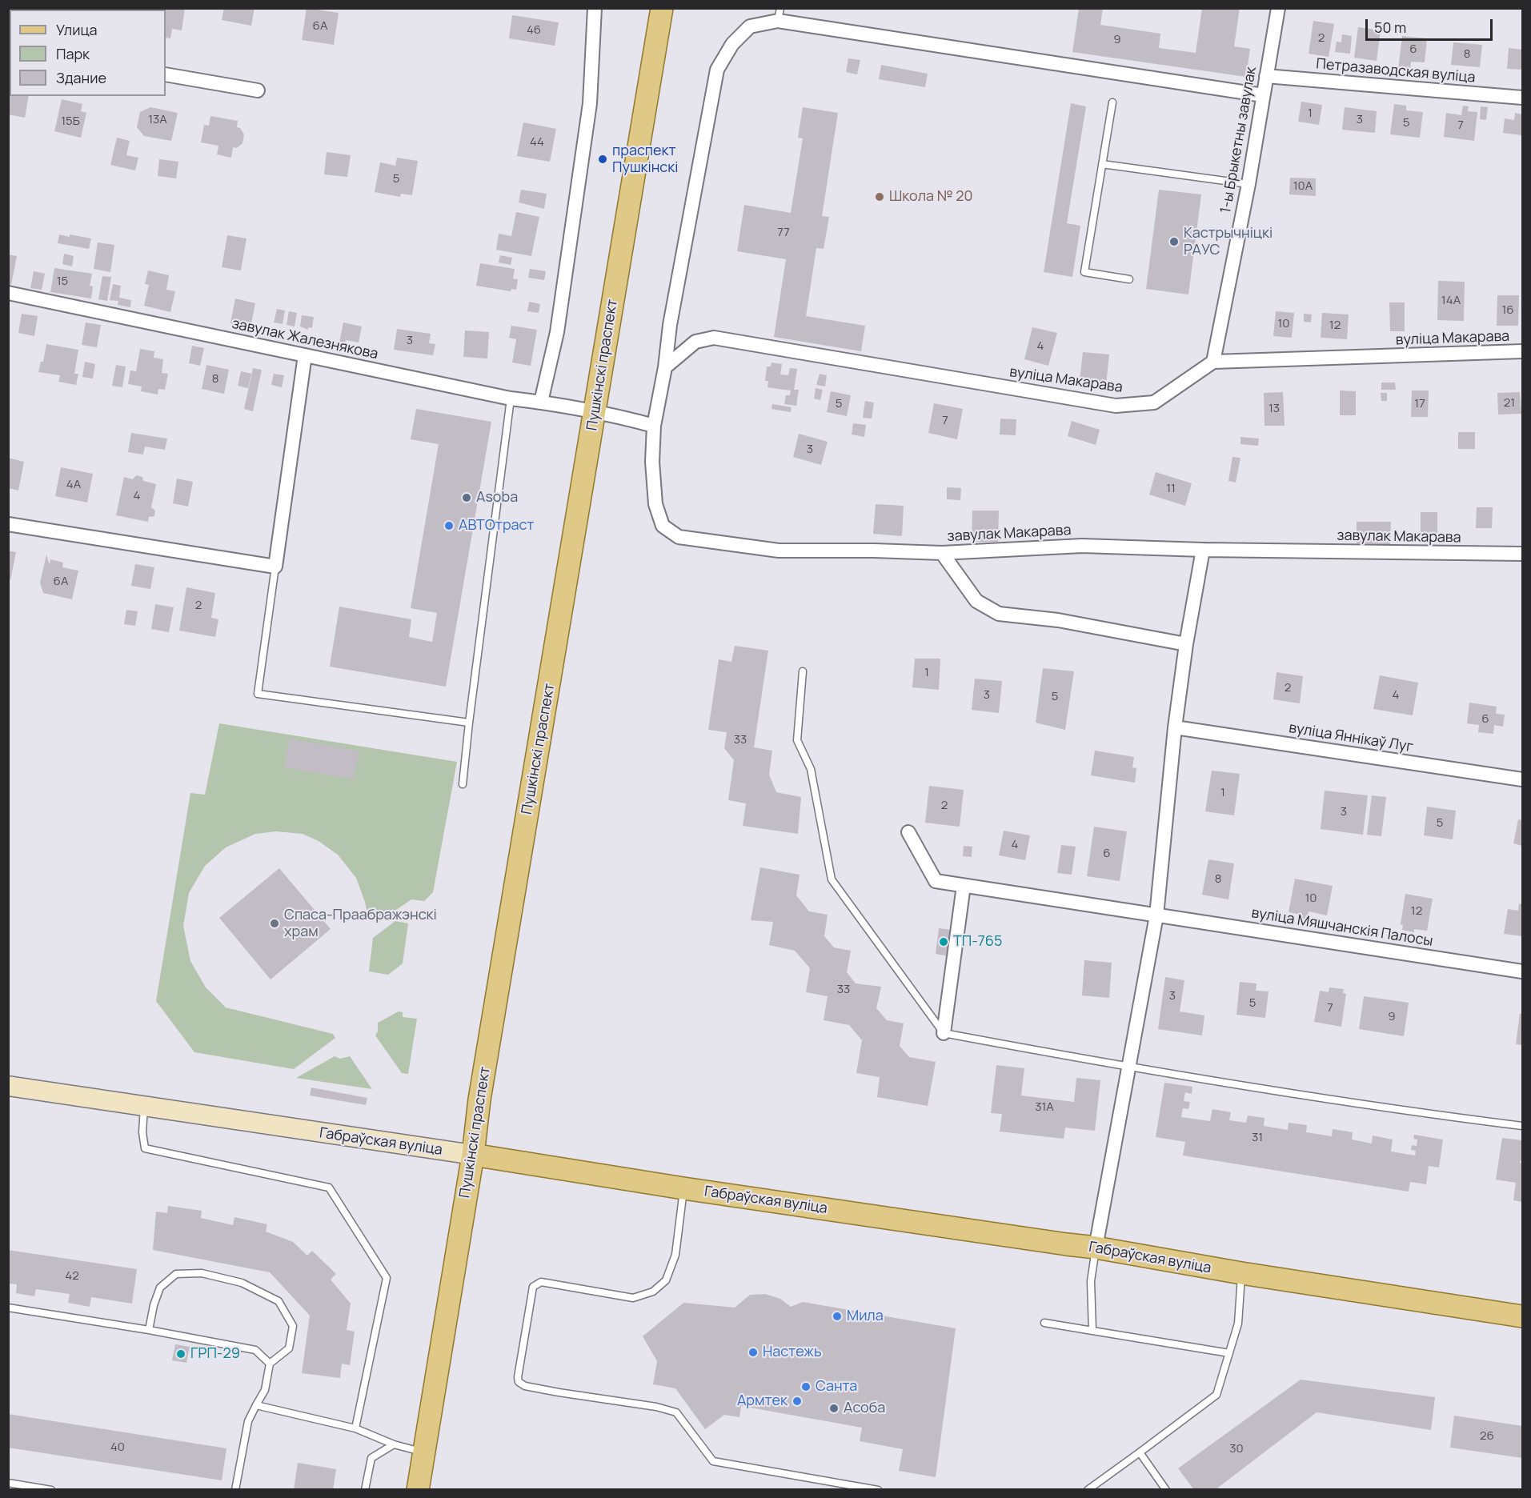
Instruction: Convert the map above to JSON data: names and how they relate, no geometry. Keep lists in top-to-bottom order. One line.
{"streets":{"main road":["Пушкінскі праспект","Габраўская вуліца"],"street":["Петразаводская вуліца","1-ы Брыкетны завулак","вуліца Макарава","завулак Жалезнякова","завулак Макарава","вуліца Яннікаў Луг","вуліца Мяшчанскія Палосы"]},"crossings":[["Петразаводская вуліца","1-ы Брыкетны завулак"],["1-ы Брыкетны завулак","вуліца Макарава"],["завулак Жалезнякова","Пушкінскі праспект"],["Пушкінскі праспект","Габраўская вуліца"]],"places":["праспект Пушкінскі","Школа № 20","Кастрычніцкі РАУС","Asoba","АВТОтраст","Спаса-Праабражэнскі храм","ТП-765","Мила","Настежь","ГРП-29","Санта","Армтек","Асоба"],"house_numbers":["6А","46","2","9","6","8","1","13А","3","15Б","5","7","44","5","10А","77","15","14А","16","10","12","3","4","8","21","5","17","13","7","3","4А","11","4","6А","2","1","2","3","4","5","6","33","1","2","3","5","4","6","8","10","12","33","3","5","7","9","31А","31","42","26","40","30"],"legend":["Улица","Парк","Здание"],"scale_bar":"50 m"}
